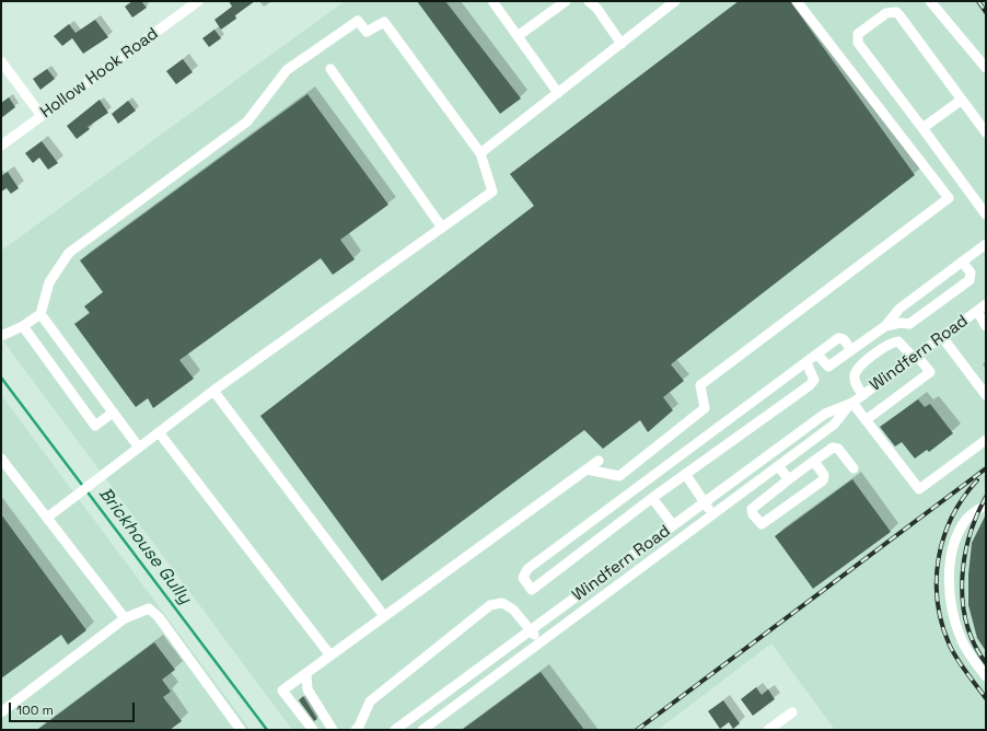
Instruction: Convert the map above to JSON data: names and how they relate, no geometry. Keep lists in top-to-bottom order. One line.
{"streets":{"street":["Hollow Hook Road","Windfern Road"]},"water":["Brickhouse Gully"],"scale_bar":"100 m"}
